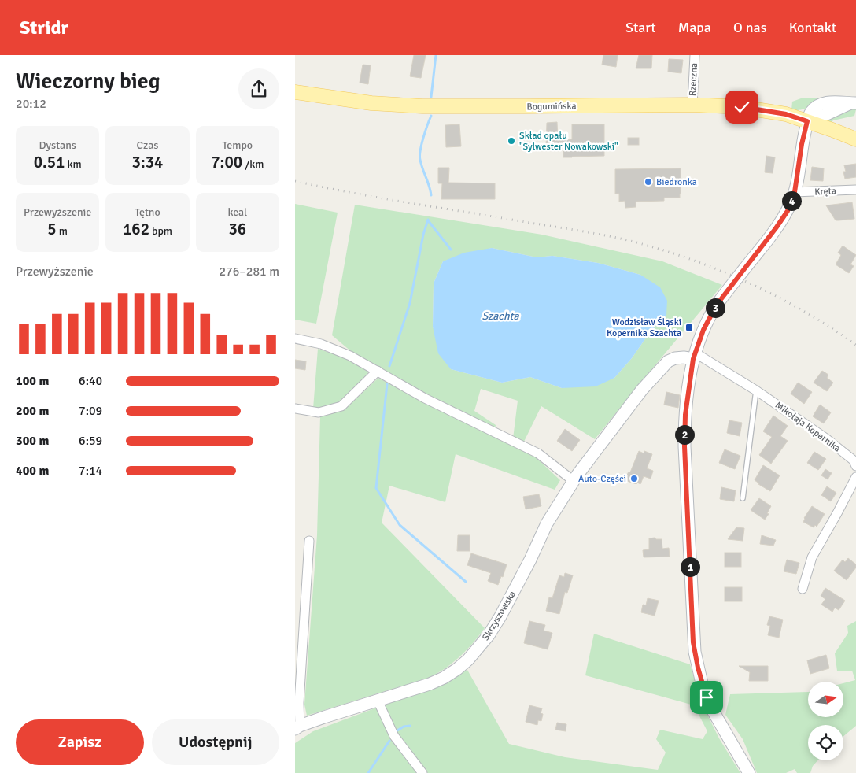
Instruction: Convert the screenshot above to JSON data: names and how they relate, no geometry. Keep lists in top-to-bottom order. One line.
{"streets":{"main road":["Bogumińska"],"street":["Rzeczna","Kręta","Mikołaja Kopernika","Skrzyszowska"]},"crossings":[["Rzeczna","Bogumińska"],["Mikołaja Kopernika","Skrzyszowska"]],"water":["Szachta"],"places":{"other":["Skład opału \"Sylwester Nowakowski\"","Biedronka","Auto-Części"],"transit":["Wodzisław Śląski Kopernika Szachta"]},"north":"right","page":{"header":"Stridr","nav":["Start","Mapa","O nas","Kontakt"],"heading":["Wieczorny bieg","20:12"],"stats":[["Dystans","0.51 km"],["Czas","3:34"],["Tempo","7:00 /km"],["Przewyższenie","5 m"],["Tętno","162 bpm"],["kcal","36"]],"pins":["4","3","2","1"],"chart":["Przewyższenie","276–281 m"],"list":[{"name":"100 m","note":"6:40"},{"name":"200 m","note":"7:09"},{"name":"300 m","note":"6:59"},{"name":"400 m","note":"7:14"}],"buttons":["Zapisz","Udostępnij"]}}
